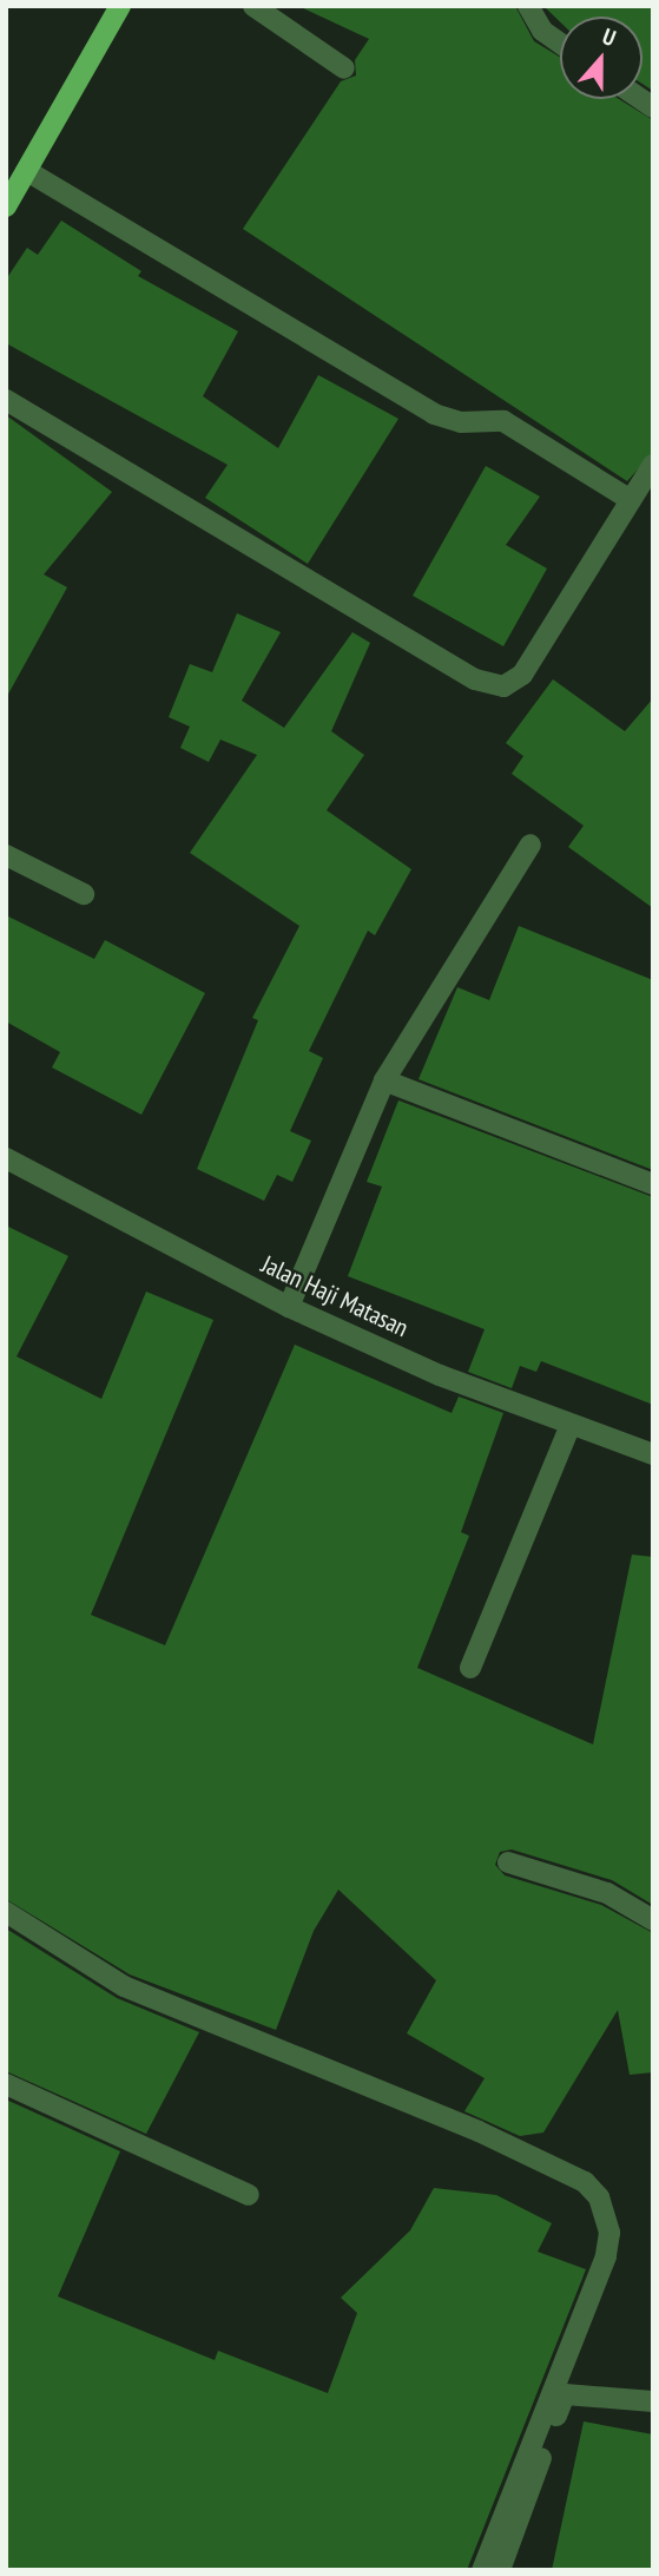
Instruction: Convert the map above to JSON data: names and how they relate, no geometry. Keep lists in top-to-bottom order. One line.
{"streets":{"street":["Jalan Haji Matasan"]},"north":"top"}
